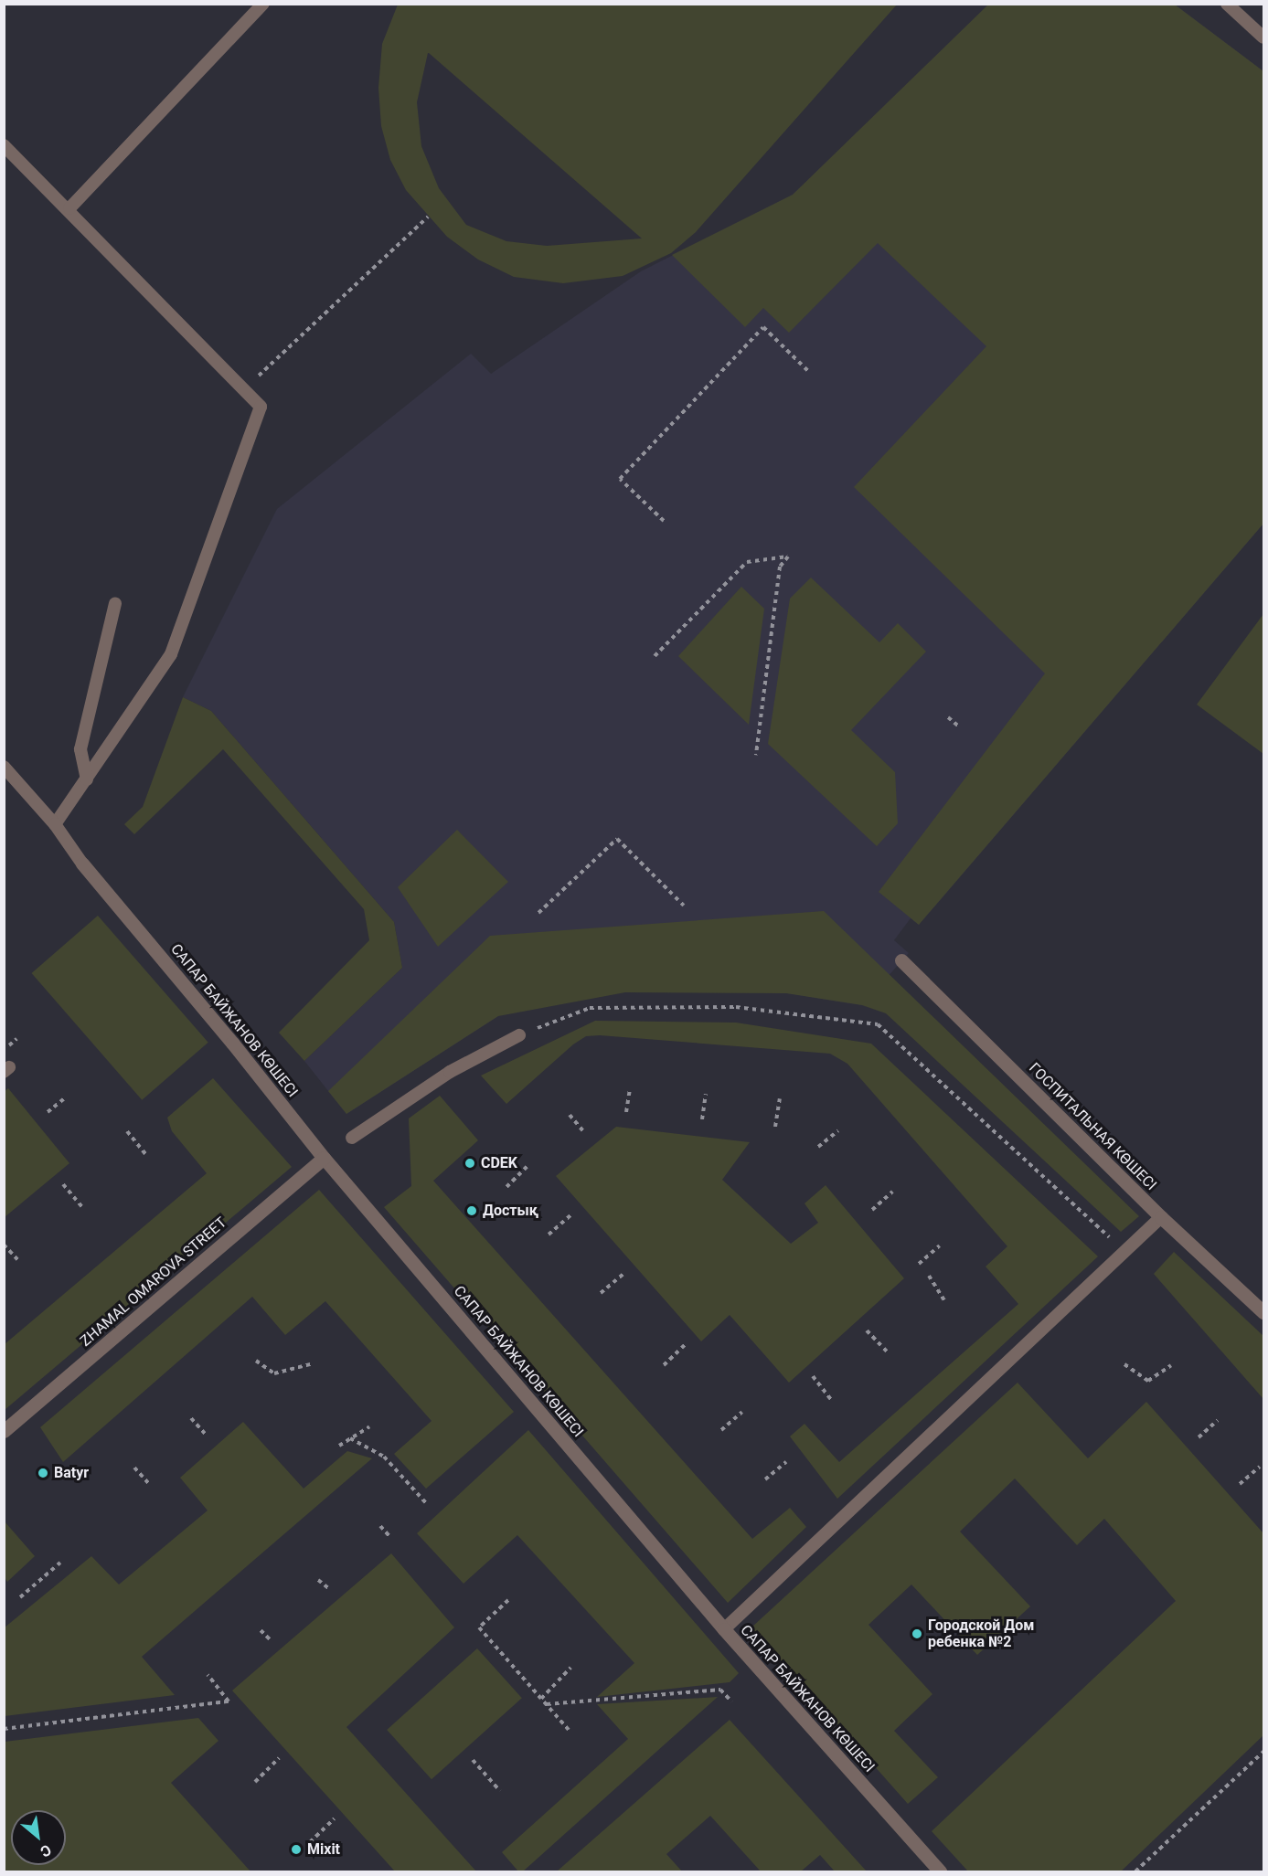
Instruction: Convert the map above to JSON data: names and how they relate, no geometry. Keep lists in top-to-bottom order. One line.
{"streets":{"street":["САПАР БАЙЖАНОВ КӨШЕСІ","ГОСПИТАЛЬНАЯ КӨШЕСІ","ZHAMAL OMAROVA STREET"]},"crossings":[["САПАР БАЙЖАНОВ КӨШЕСІ","ZHAMAL OMAROVA STREET"]],"places":["CDEK","Достық","Batyr","Городской Дом ребенка №2","Mixit"],"north":"bottom right"}
